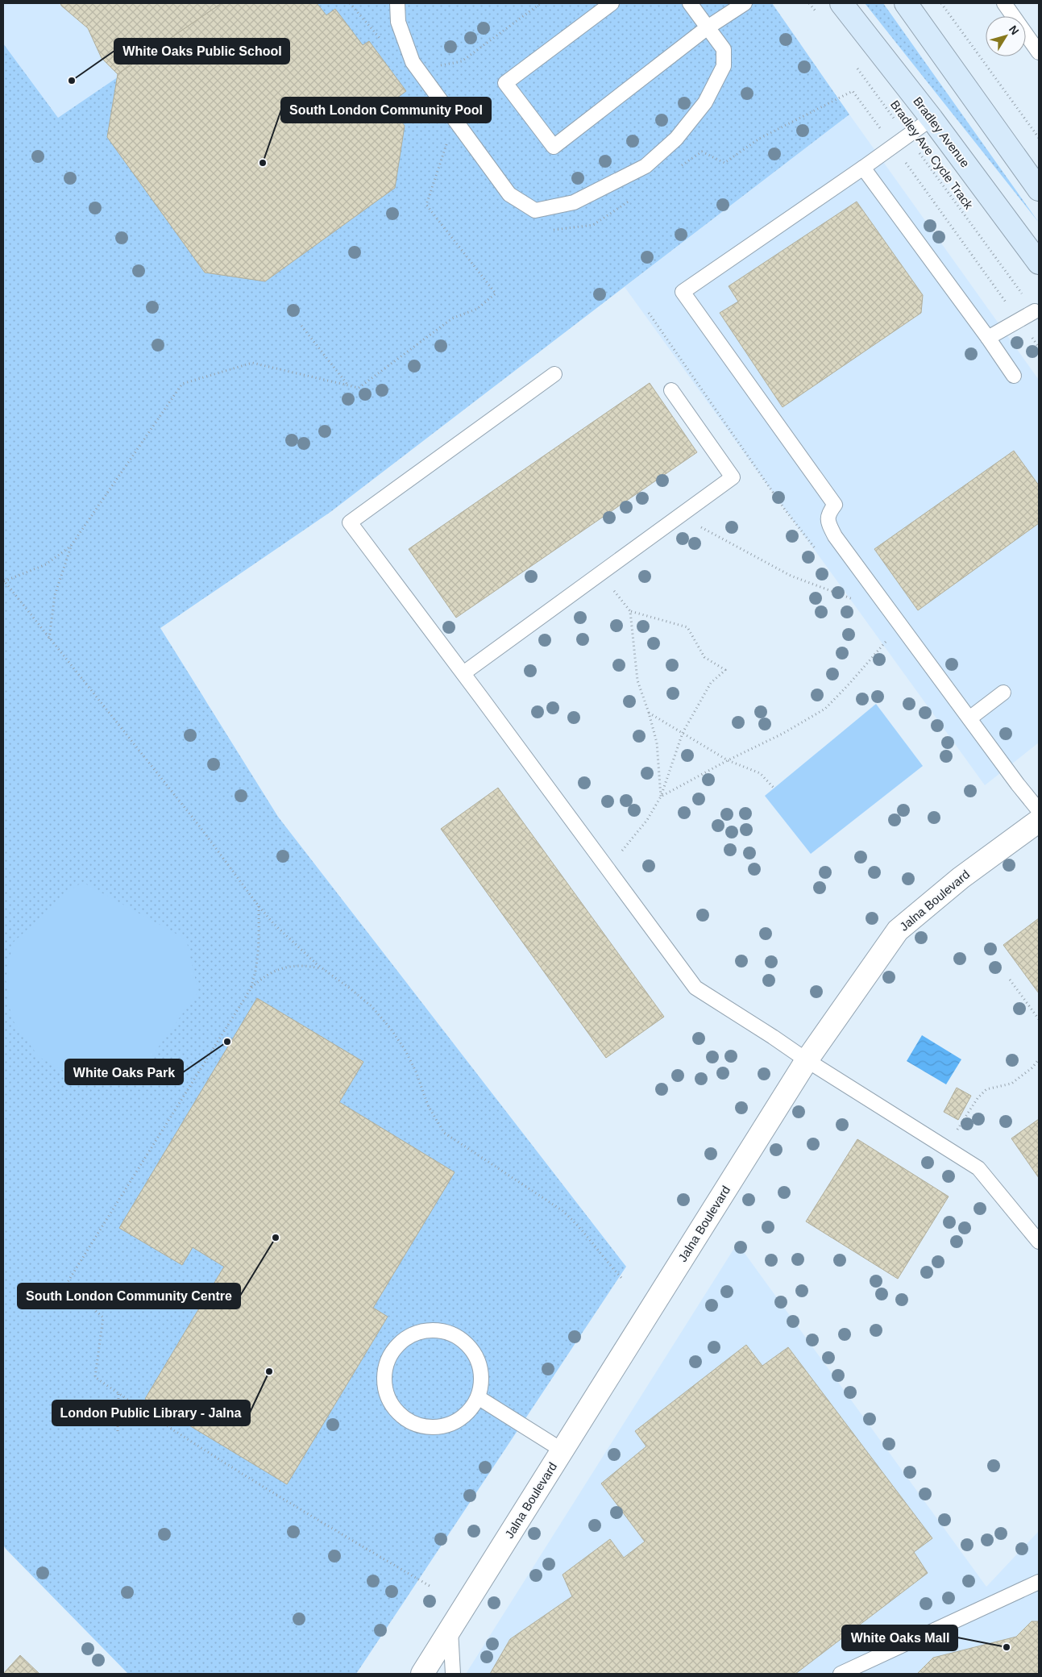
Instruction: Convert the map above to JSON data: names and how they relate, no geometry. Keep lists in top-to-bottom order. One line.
{"streets":{"main road":["Bradley Avenue"],"street":["Jalna Boulevard"],"path":["Bradley Ave Cycle Track"]},"places":["White Oaks Public School","South London Community Pool","White Oaks Park","South London Community Centre","London Public Library - Jalna","White Oaks Mall"],"north":"top right"}
